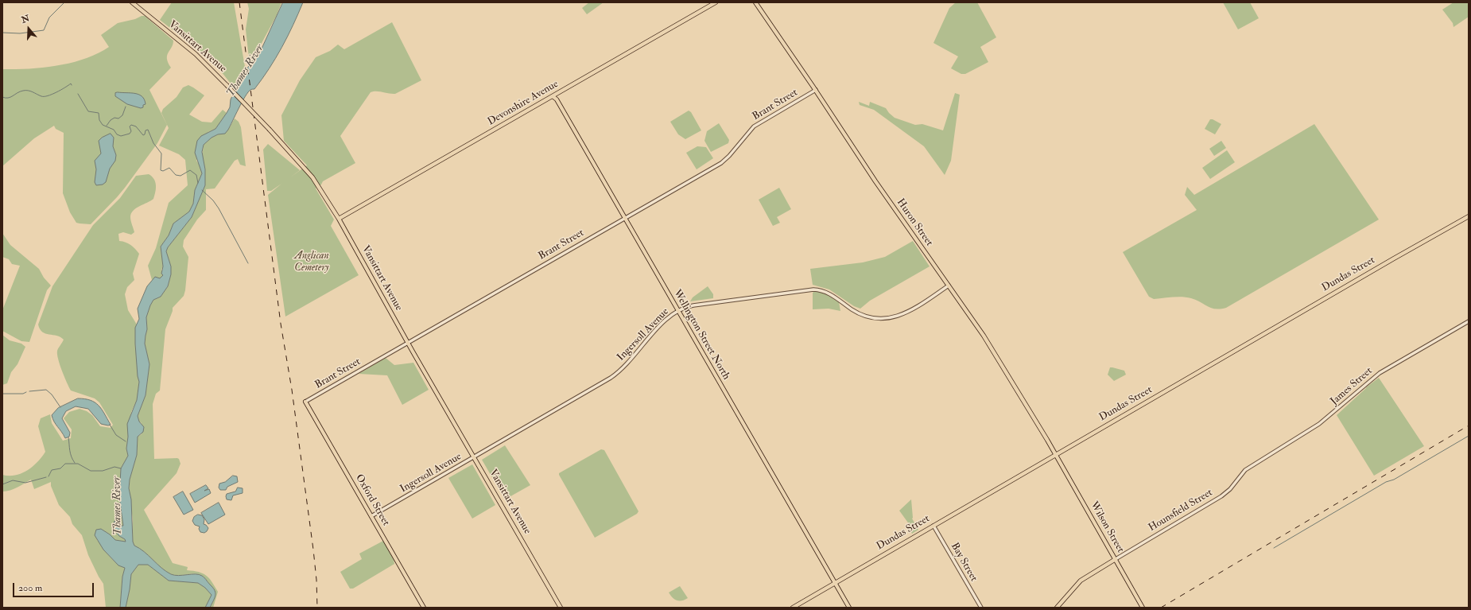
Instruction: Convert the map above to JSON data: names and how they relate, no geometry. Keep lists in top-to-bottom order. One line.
{"streets":{"main road":["Vansittart Avenue","Devonshire Avenue","Huron Street","Dundas Street","Wellington Street North","Oxford Street","Wilson Street"],"street":["Brant Street","Ingersoll Avenue","James Street","Hounsfield Street","Bay Street"]},"crossings":[["Vansittart Avenue","Devonshire Avenue"],["Vansittart Avenue","Brant Street"],["Vansittart Avenue","Ingersoll Avenue"],["Devonshire Avenue","Wellington Street North"],["Brant Street","Huron Street"],["Brant Street","Wellington Street North"],["Brant Street","Oxford Street"],["Huron Street","Dundas Street"],["Huron Street","Ingersoll Avenue"],["Huron Street","Wilson Street"],["Dundas Street","Wellington Street North"],["Dundas Street","Wilson Street"],["Dundas Street","Bay Street"],["Ingersoll Avenue","Wellington Street North"],["Ingersoll Avenue","Oxford Street"],["James Street","Hounsfield Street"],["Hounsfield Street","Wilson Street"]],"water":["Thames River"],"parks":["Anglican Cemetery"],"scale_bar":"200 m","north":"top"}
